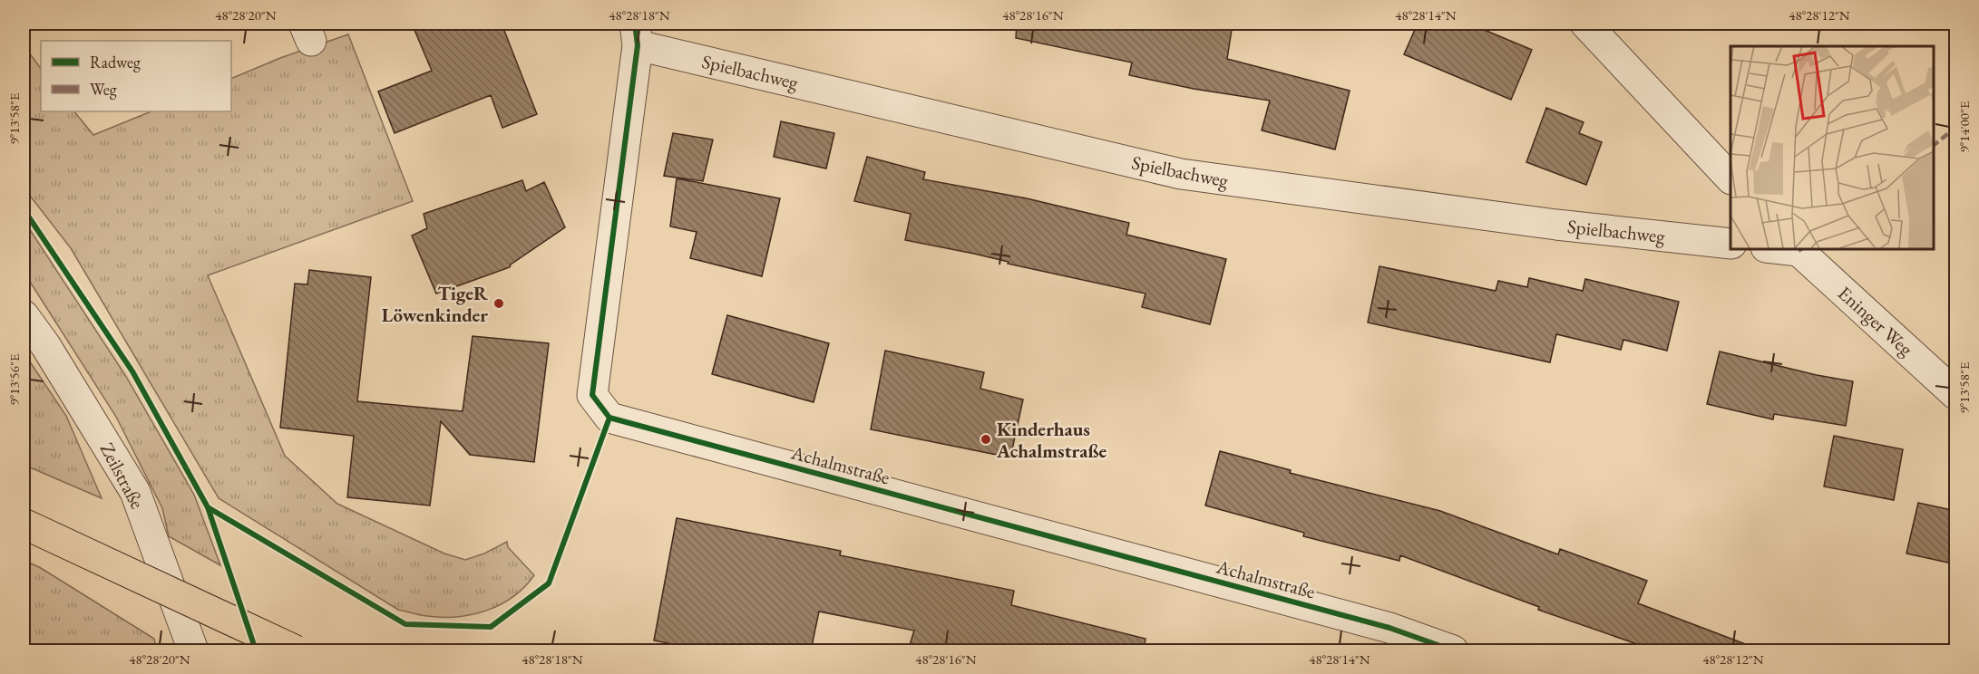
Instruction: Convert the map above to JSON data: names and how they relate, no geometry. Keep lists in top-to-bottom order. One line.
{"streets":{"street":["Spielbachweg","Eninger Weg","Achalmstraße","Zeilstraße"]},"crossings":[["Spielbachweg","Achalmstraße"]],"places":["TigeR Löwenkinder","Kinderhaus Achalmstraße"],"legend":["Radweg","Weg"],"coordinates":["48°28'20\"N","48°28'18\"N","48°28'16\"N","48°28'14\"N","48°28'12\"N","9°13'58\"E","9°14'00\"E","9°13'56\"E"]}
